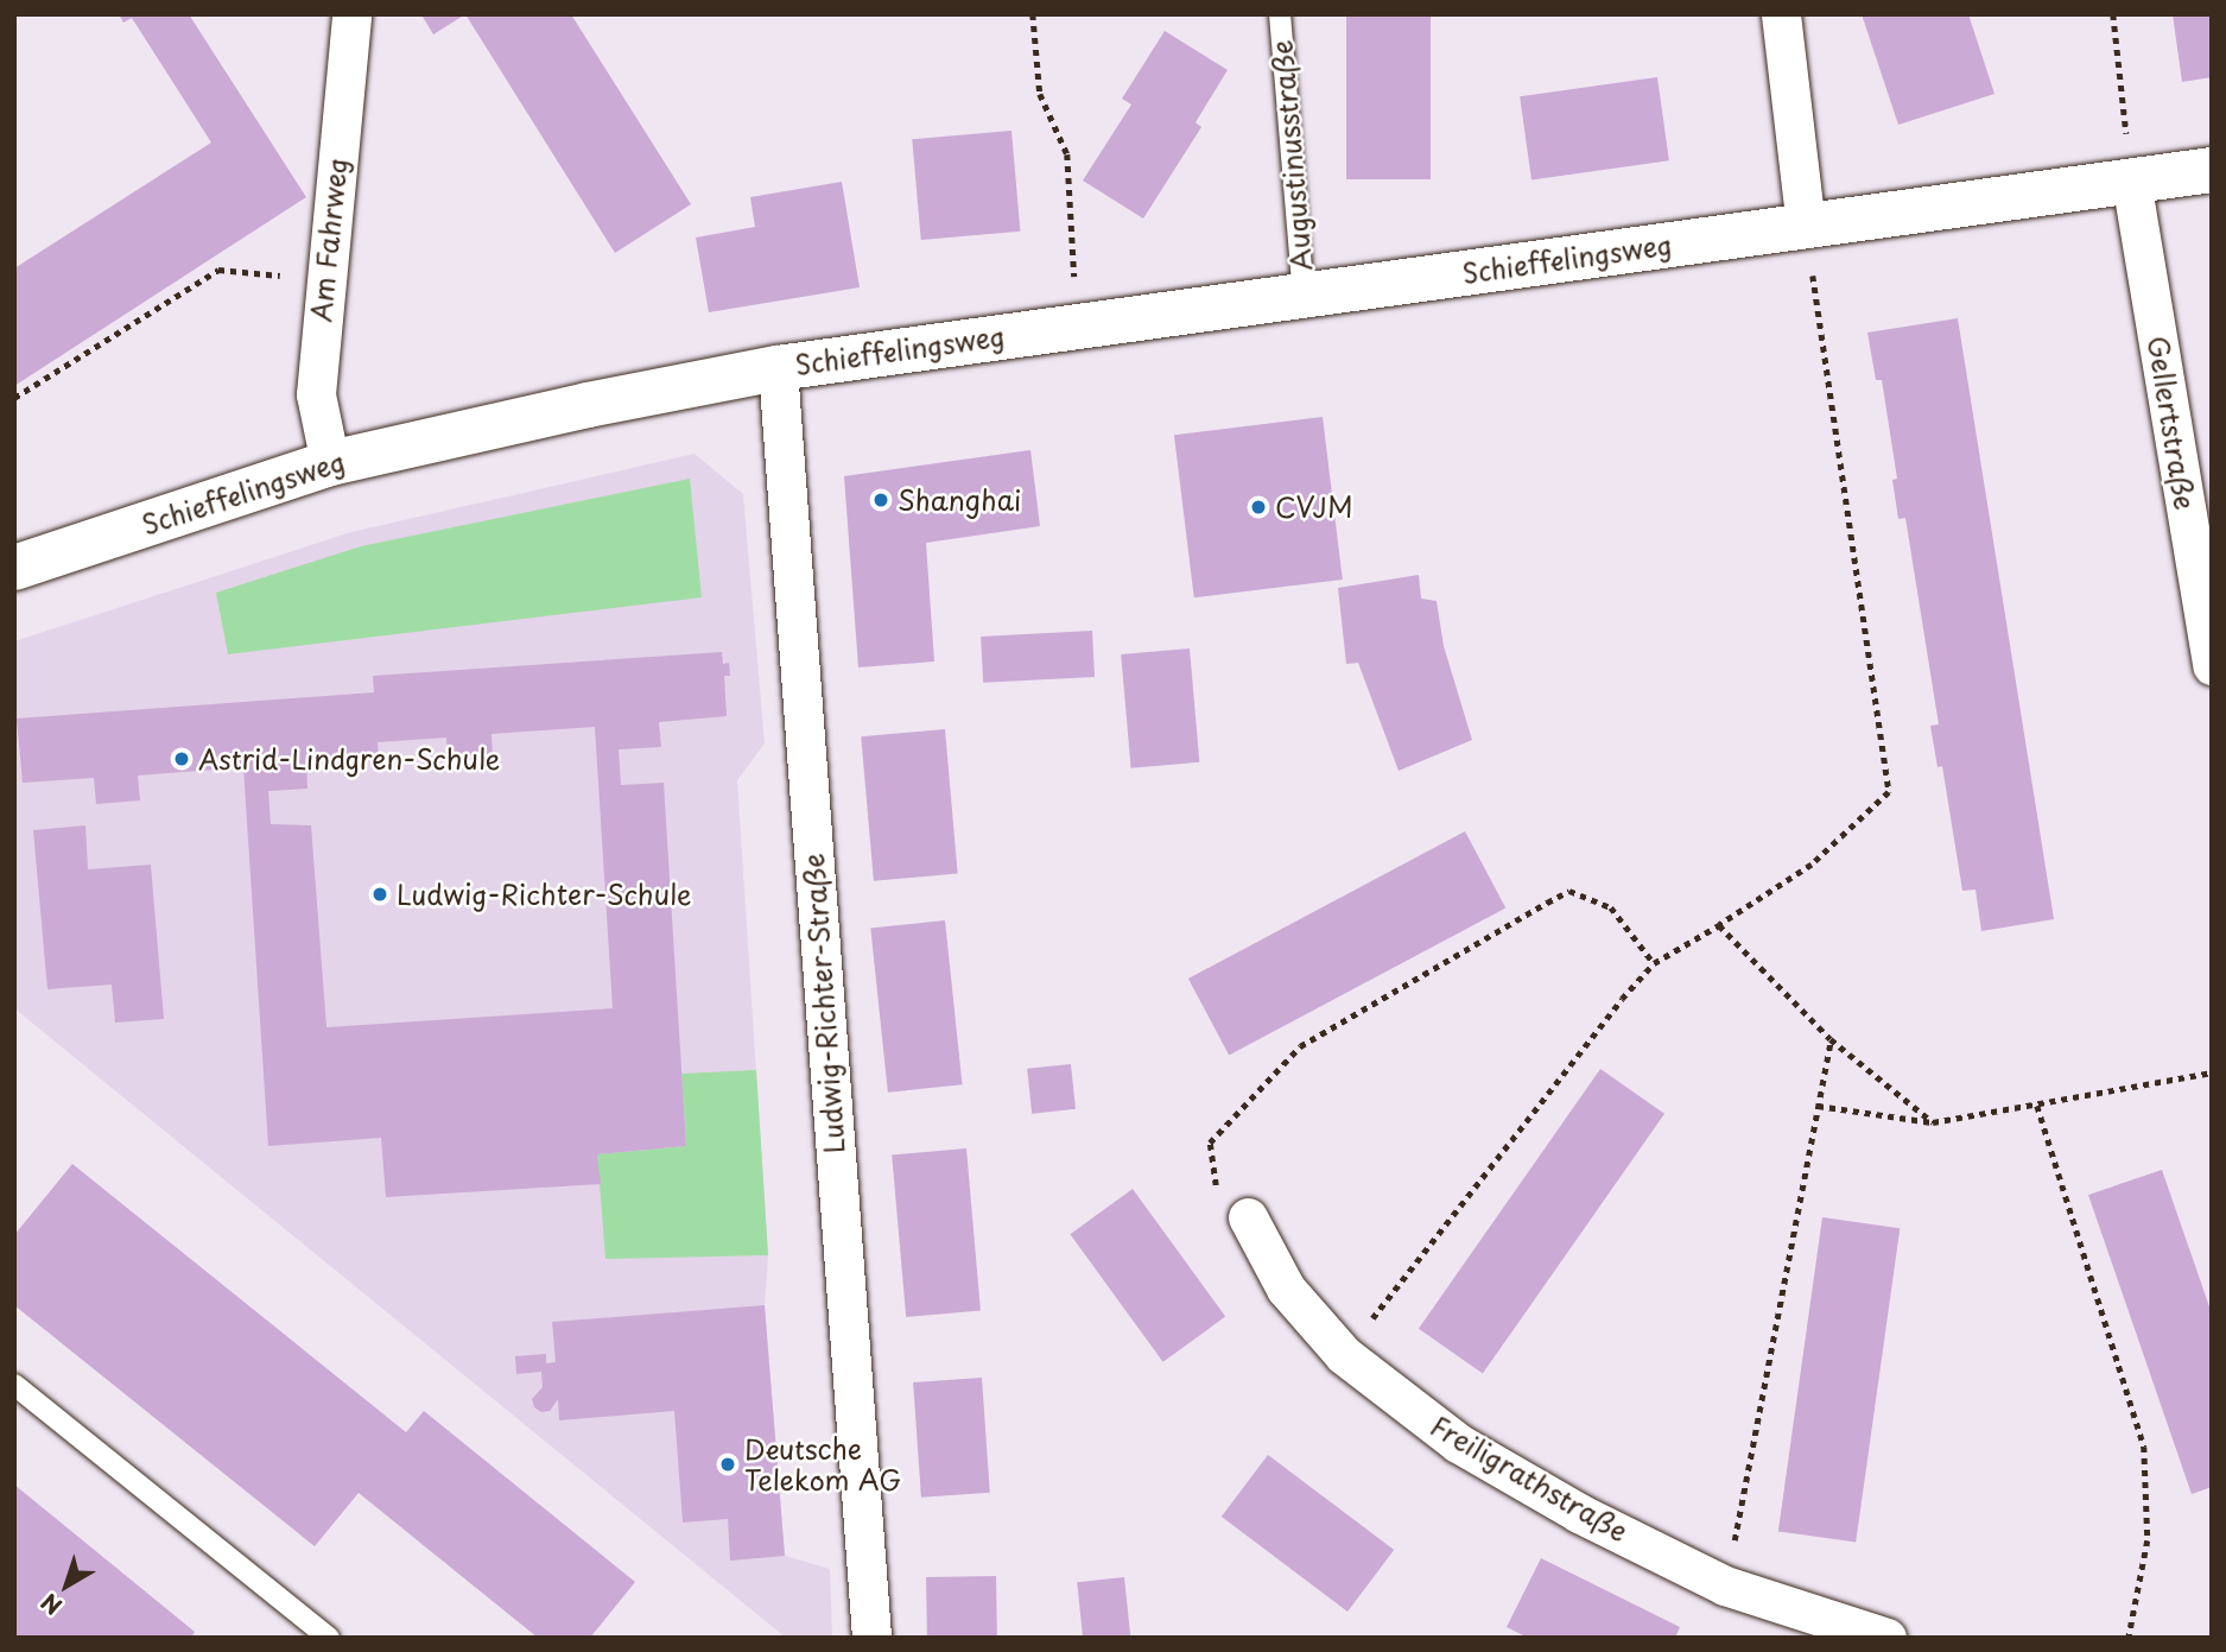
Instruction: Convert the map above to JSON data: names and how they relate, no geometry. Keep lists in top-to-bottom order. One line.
{"streets":{"street":["Am Fahrweg","Schieffelingsweg","Gellertstraße","Ludwig-Richter-Straße","Freiligrathstraße"],"lane":["Augustinusstraße"]},"crossings":[["Augustinusstraße","Schieffelingsweg"],["Am Fahrweg","Schieffelingsweg"],["Schieffelingsweg","Gellertstraße"],["Schieffelingsweg","Ludwig-Richter-Straße"]],"places":["Shanghai","CVJM","Astrid-Lindgren-Schule","Ludwig-Richter-Schule","Deutsche Telekom AG"],"north":"bottom left"}
